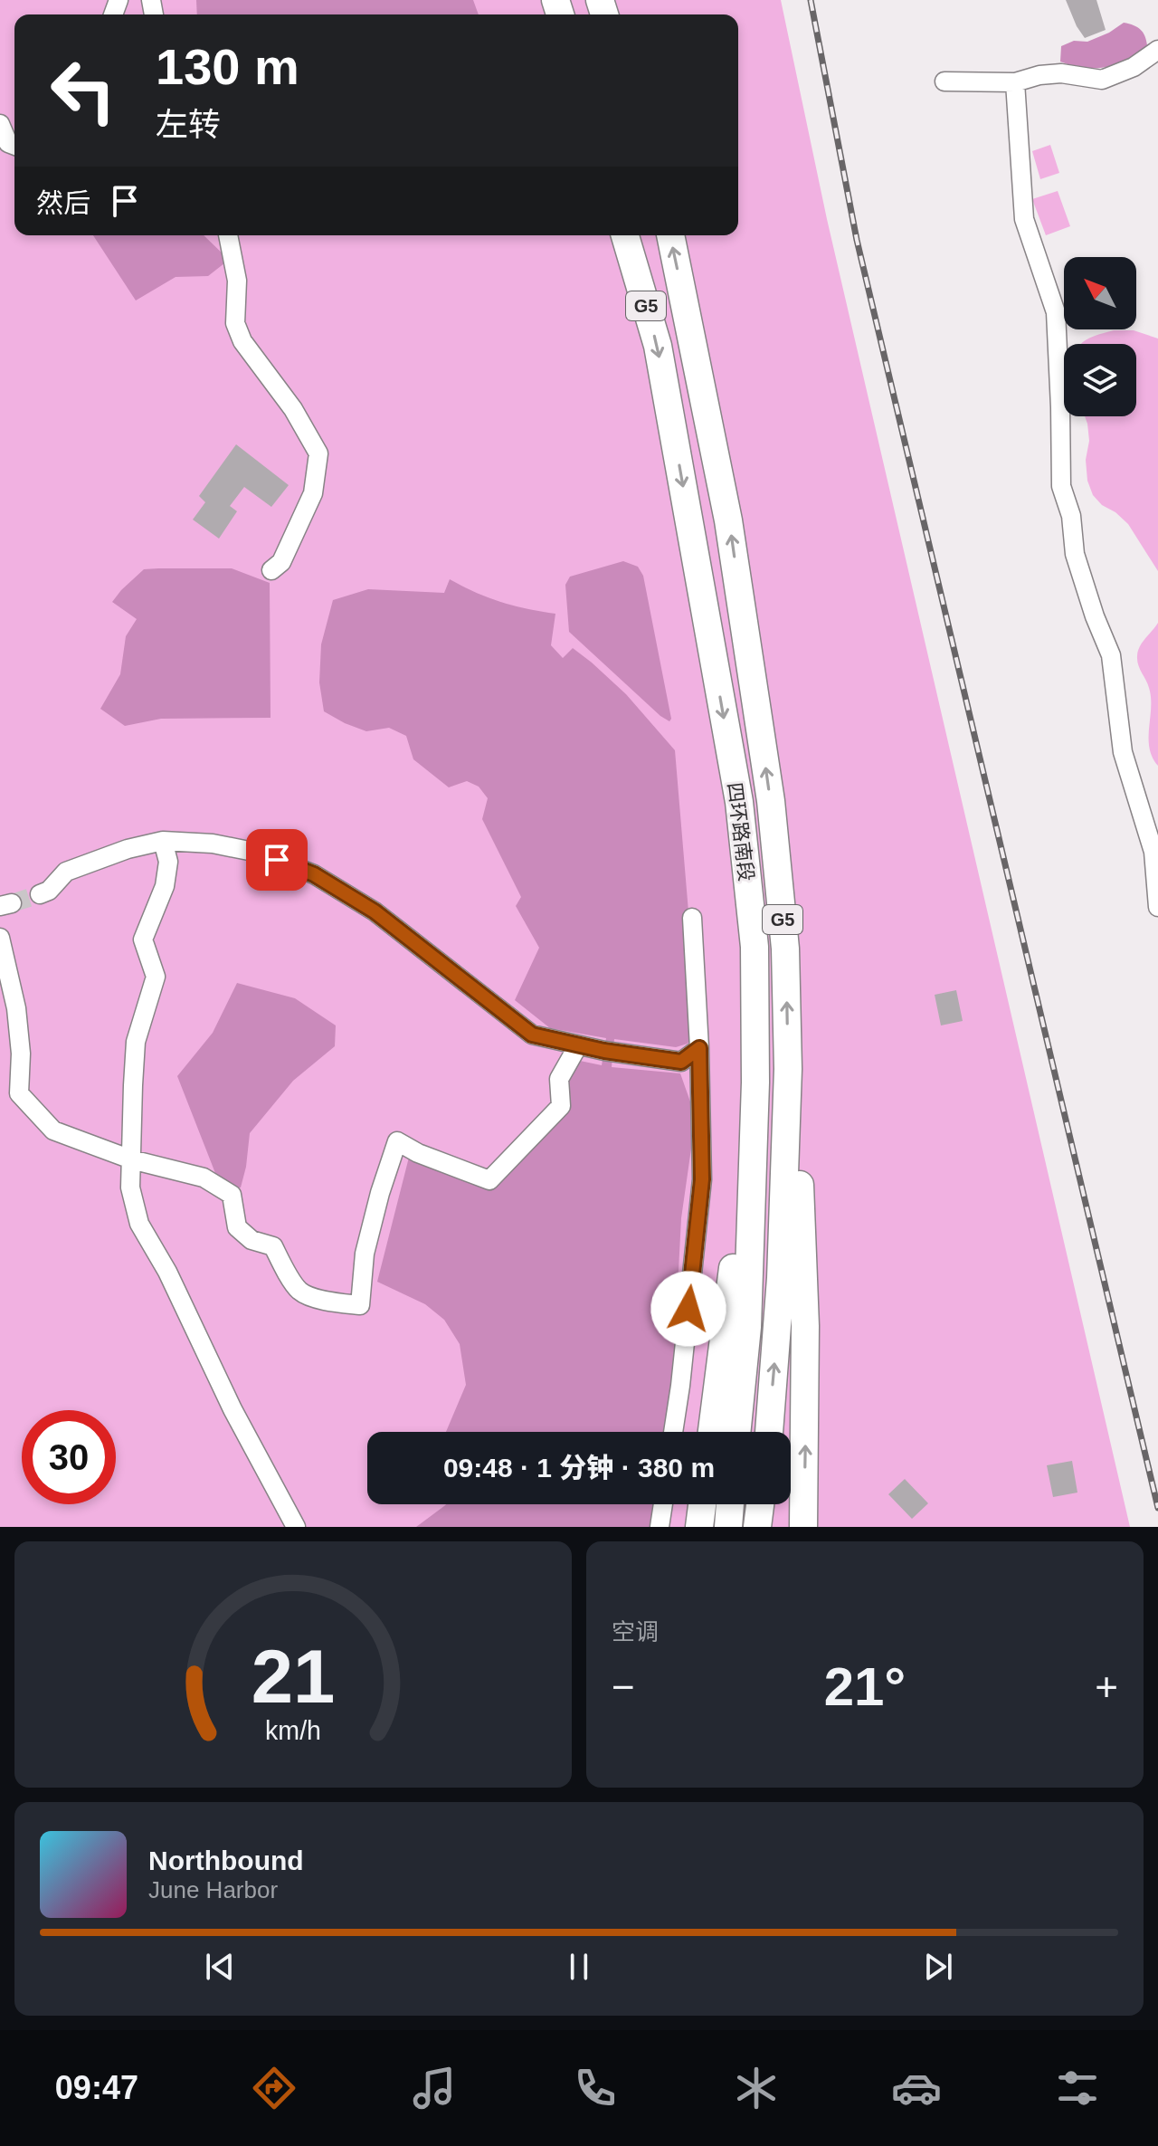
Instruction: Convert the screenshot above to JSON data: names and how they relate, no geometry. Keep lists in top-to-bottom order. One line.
{"streets":{"highway":["G5","四环路南段"]},"north":"top left","page":{"turn":["130 m","左转"],"then":"然后","limit":"30","trip":"09:48 · 1 分钟 · 380 m","tile":"空调","heat":["−","21°","+"],"song":["Northbound","June Harbor"],"tabs":"09:47","gauge":["21","km/h"]}}
